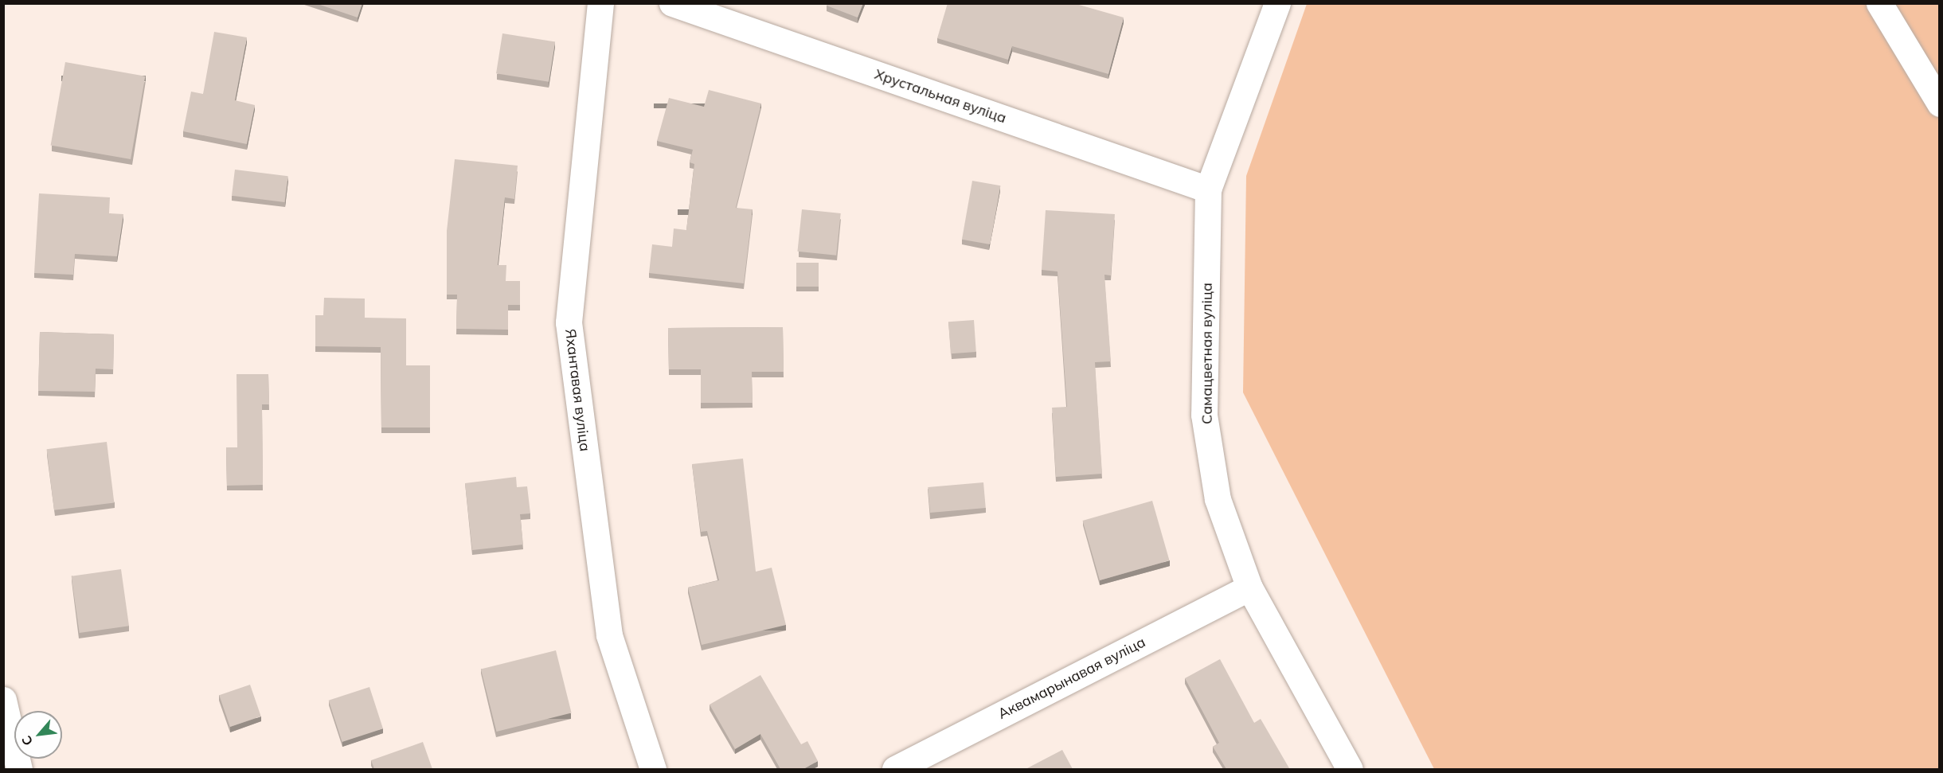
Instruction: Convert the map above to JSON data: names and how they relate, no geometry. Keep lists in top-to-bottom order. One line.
{"streets":{"street":["Хрустальная вуліца","Самацветная вуліца","Яхантавая вуліца","Аквамарынавая вуліца"]},"crossings":[["Хрустальная вуліца","Самацветная вуліца"],["Самацветная вуліца","Аквамарынавая вуліца"]],"north":"bottom left"}
